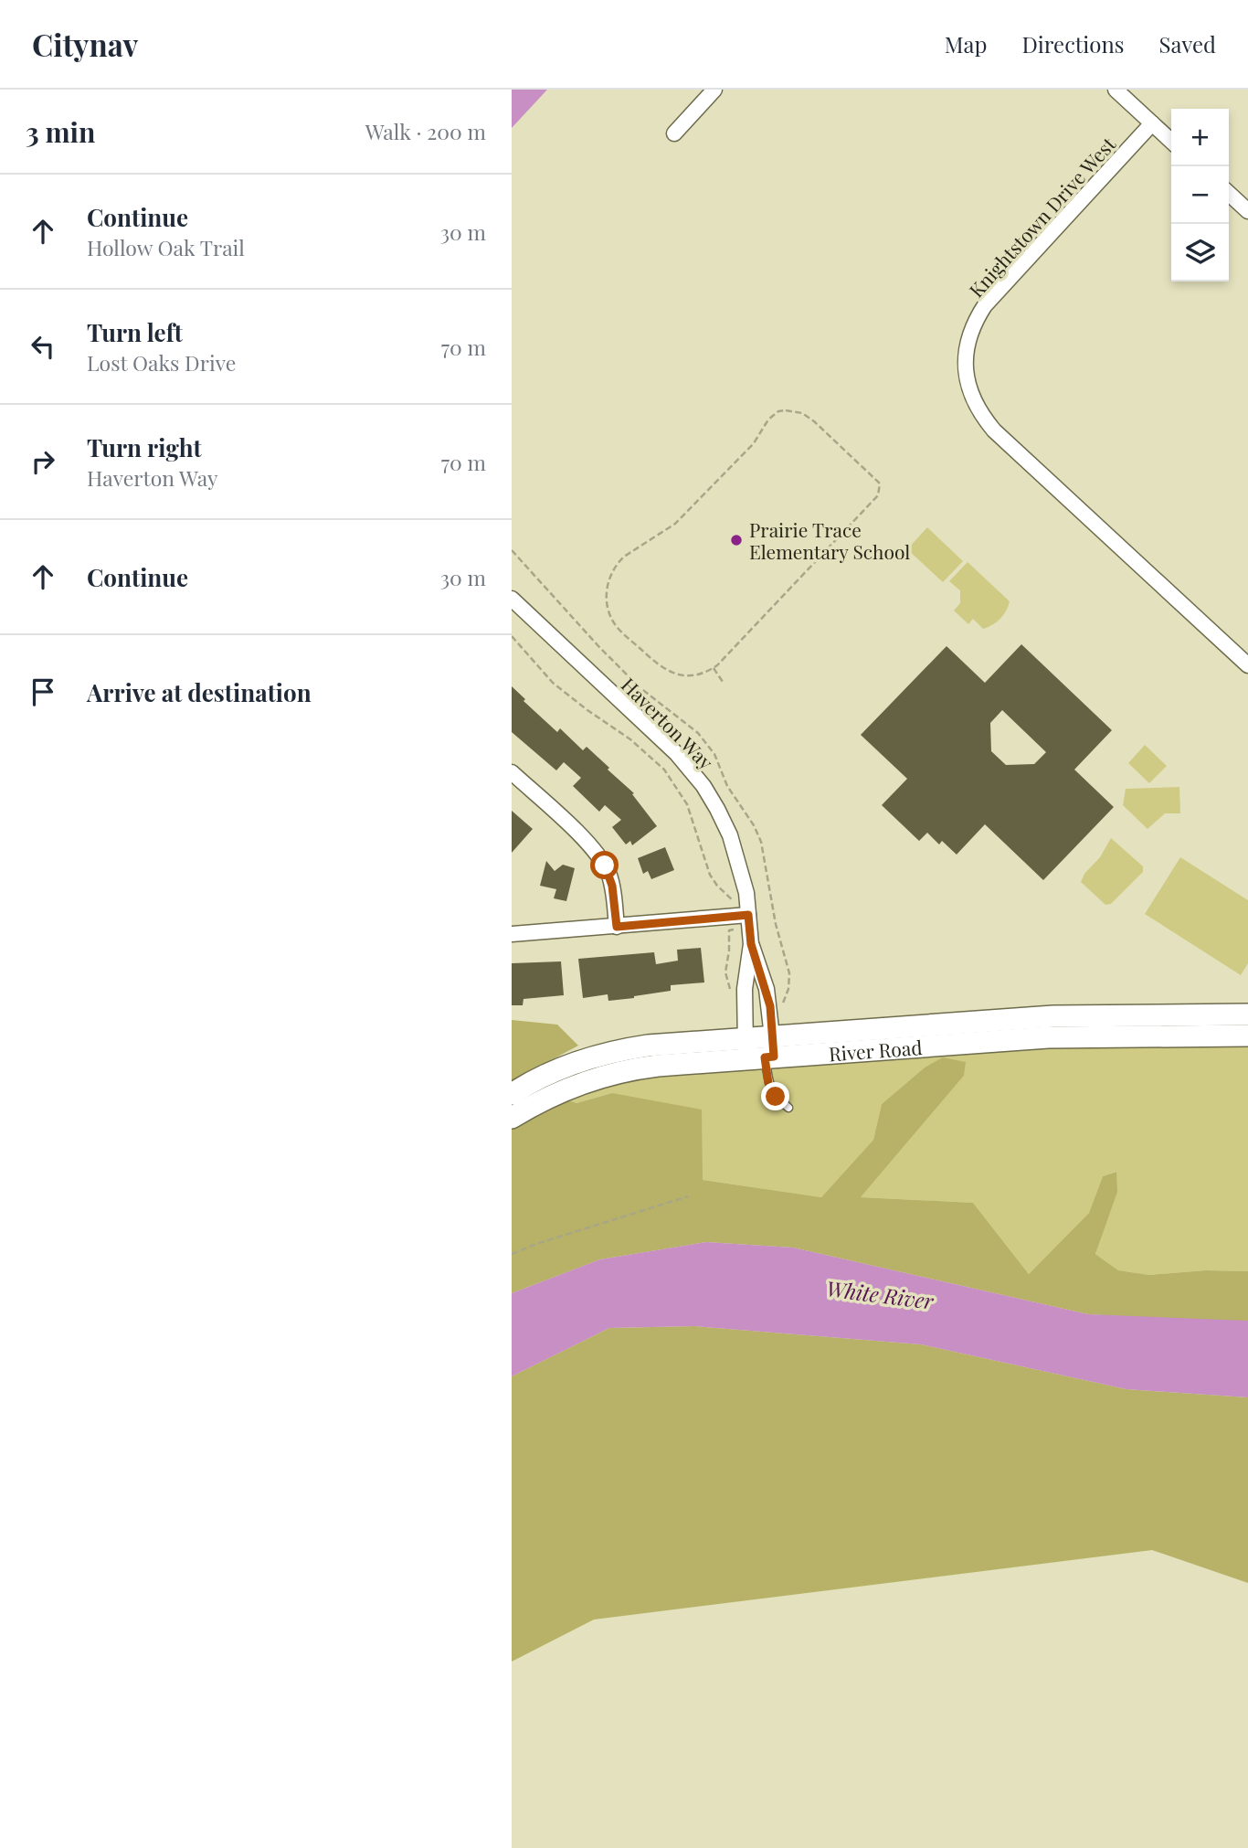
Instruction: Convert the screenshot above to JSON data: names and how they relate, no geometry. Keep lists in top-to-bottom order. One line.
{"streets":{"main road":["River Road"],"street":["Knightstown Drive West","Haverton Way"]},"crossings":[["Haverton Way","River Road"]],"water":["White River"],"places":["Prairie Trace Elementary School"],"page":{"header":"Citynav","nav":["Map","Directions","Saved"],"heading":["3 min","Walk · 200 m"],"map_buttons":["+","−"],"list":[["Continue","Hollow Oak Trail","30 m"],["Turn left","Lost Oaks Drive","70 m"],["Turn right","Haverton Way","70 m"],["Continue","30 m"],"Arrive at destination"]}}
